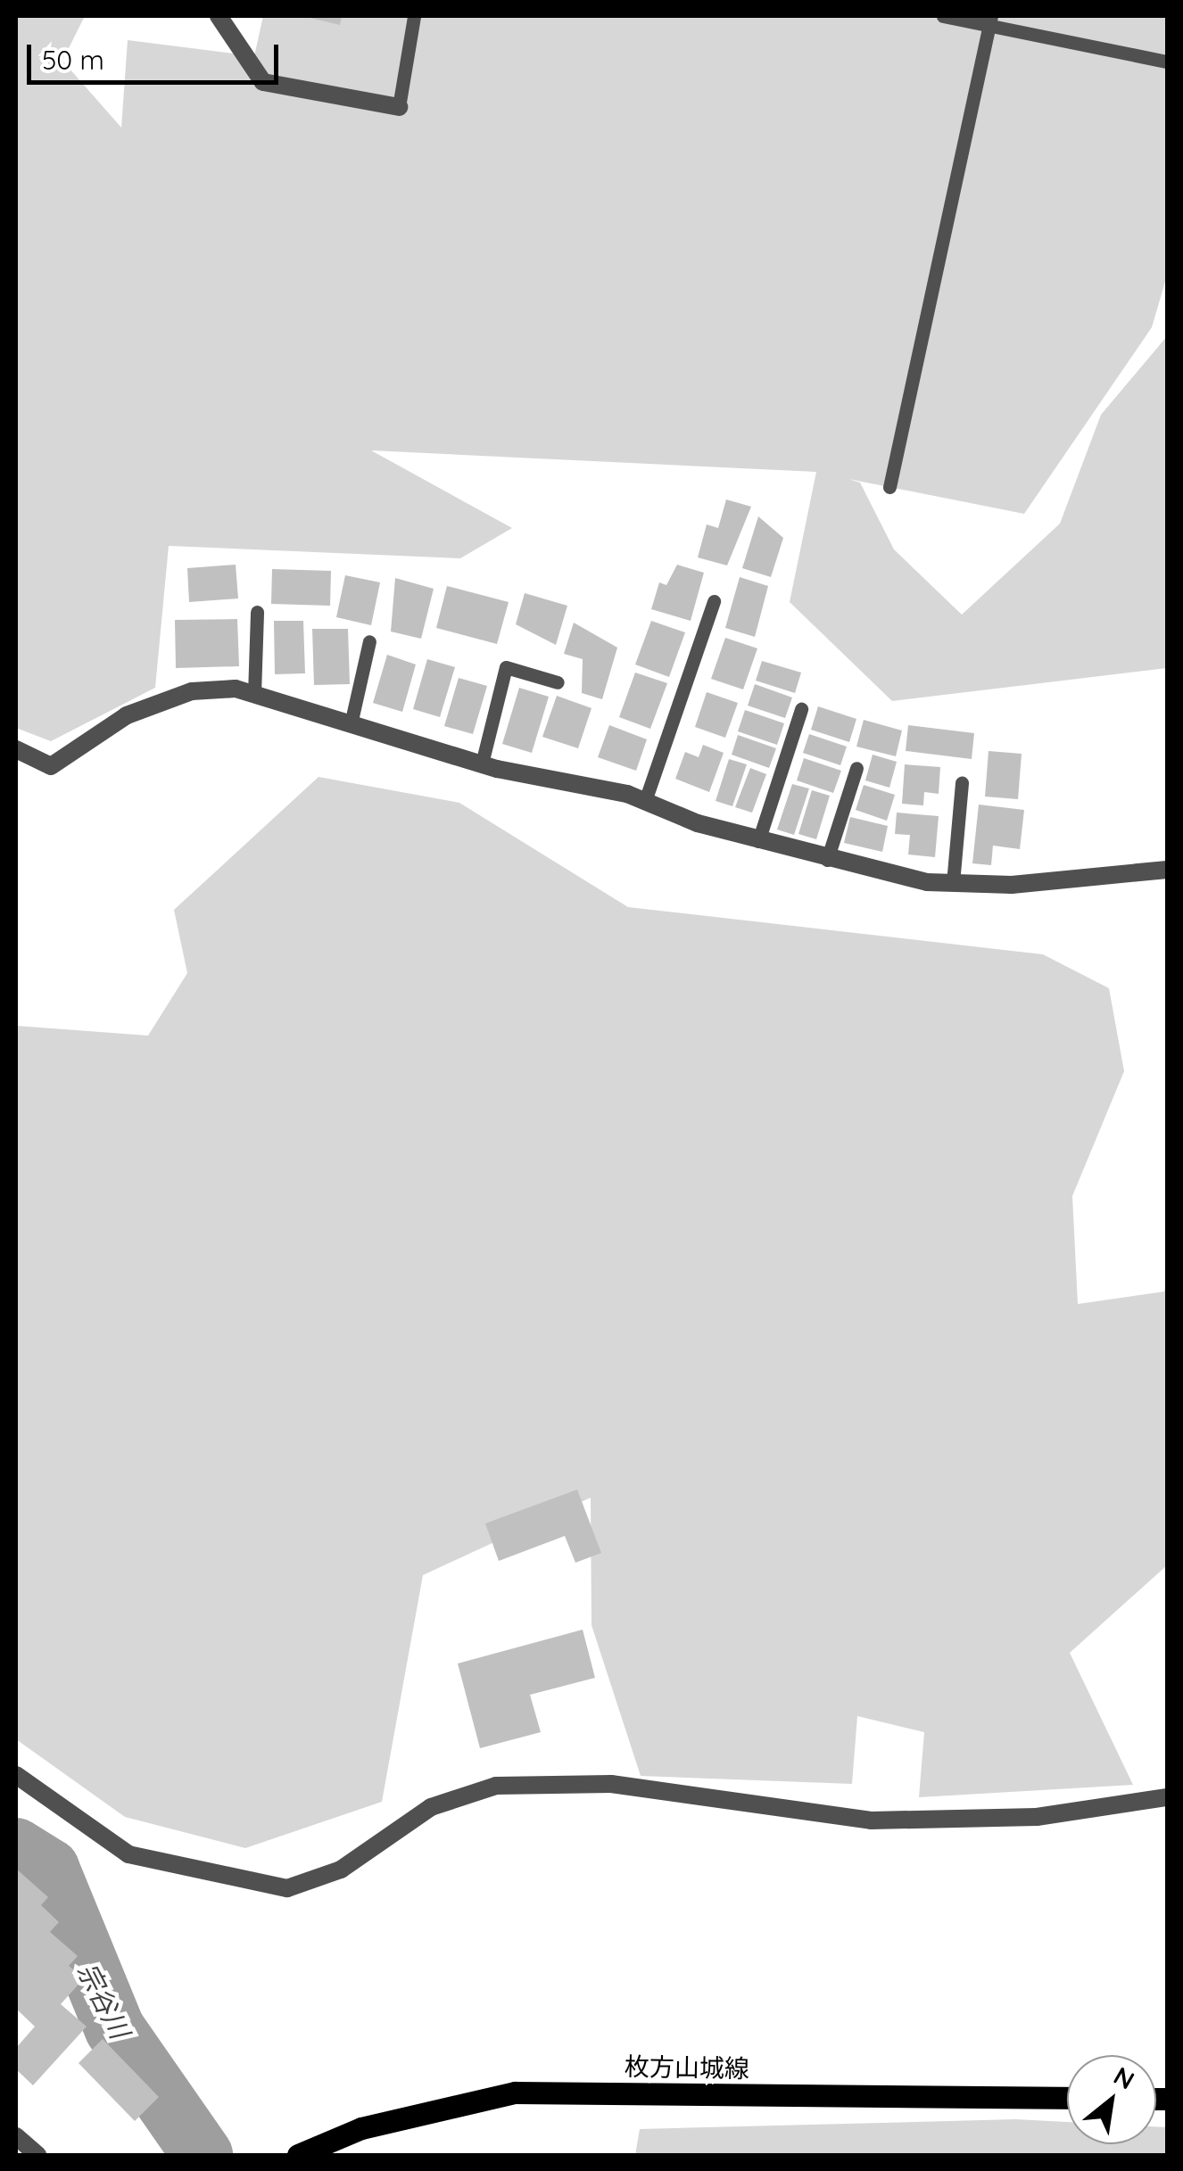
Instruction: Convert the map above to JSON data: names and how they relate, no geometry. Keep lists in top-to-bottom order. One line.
{"streets":{"main road":["枚方山城線"]},"water":["宗谷川"],"scale_bar":"50 m","north":"top right"}
